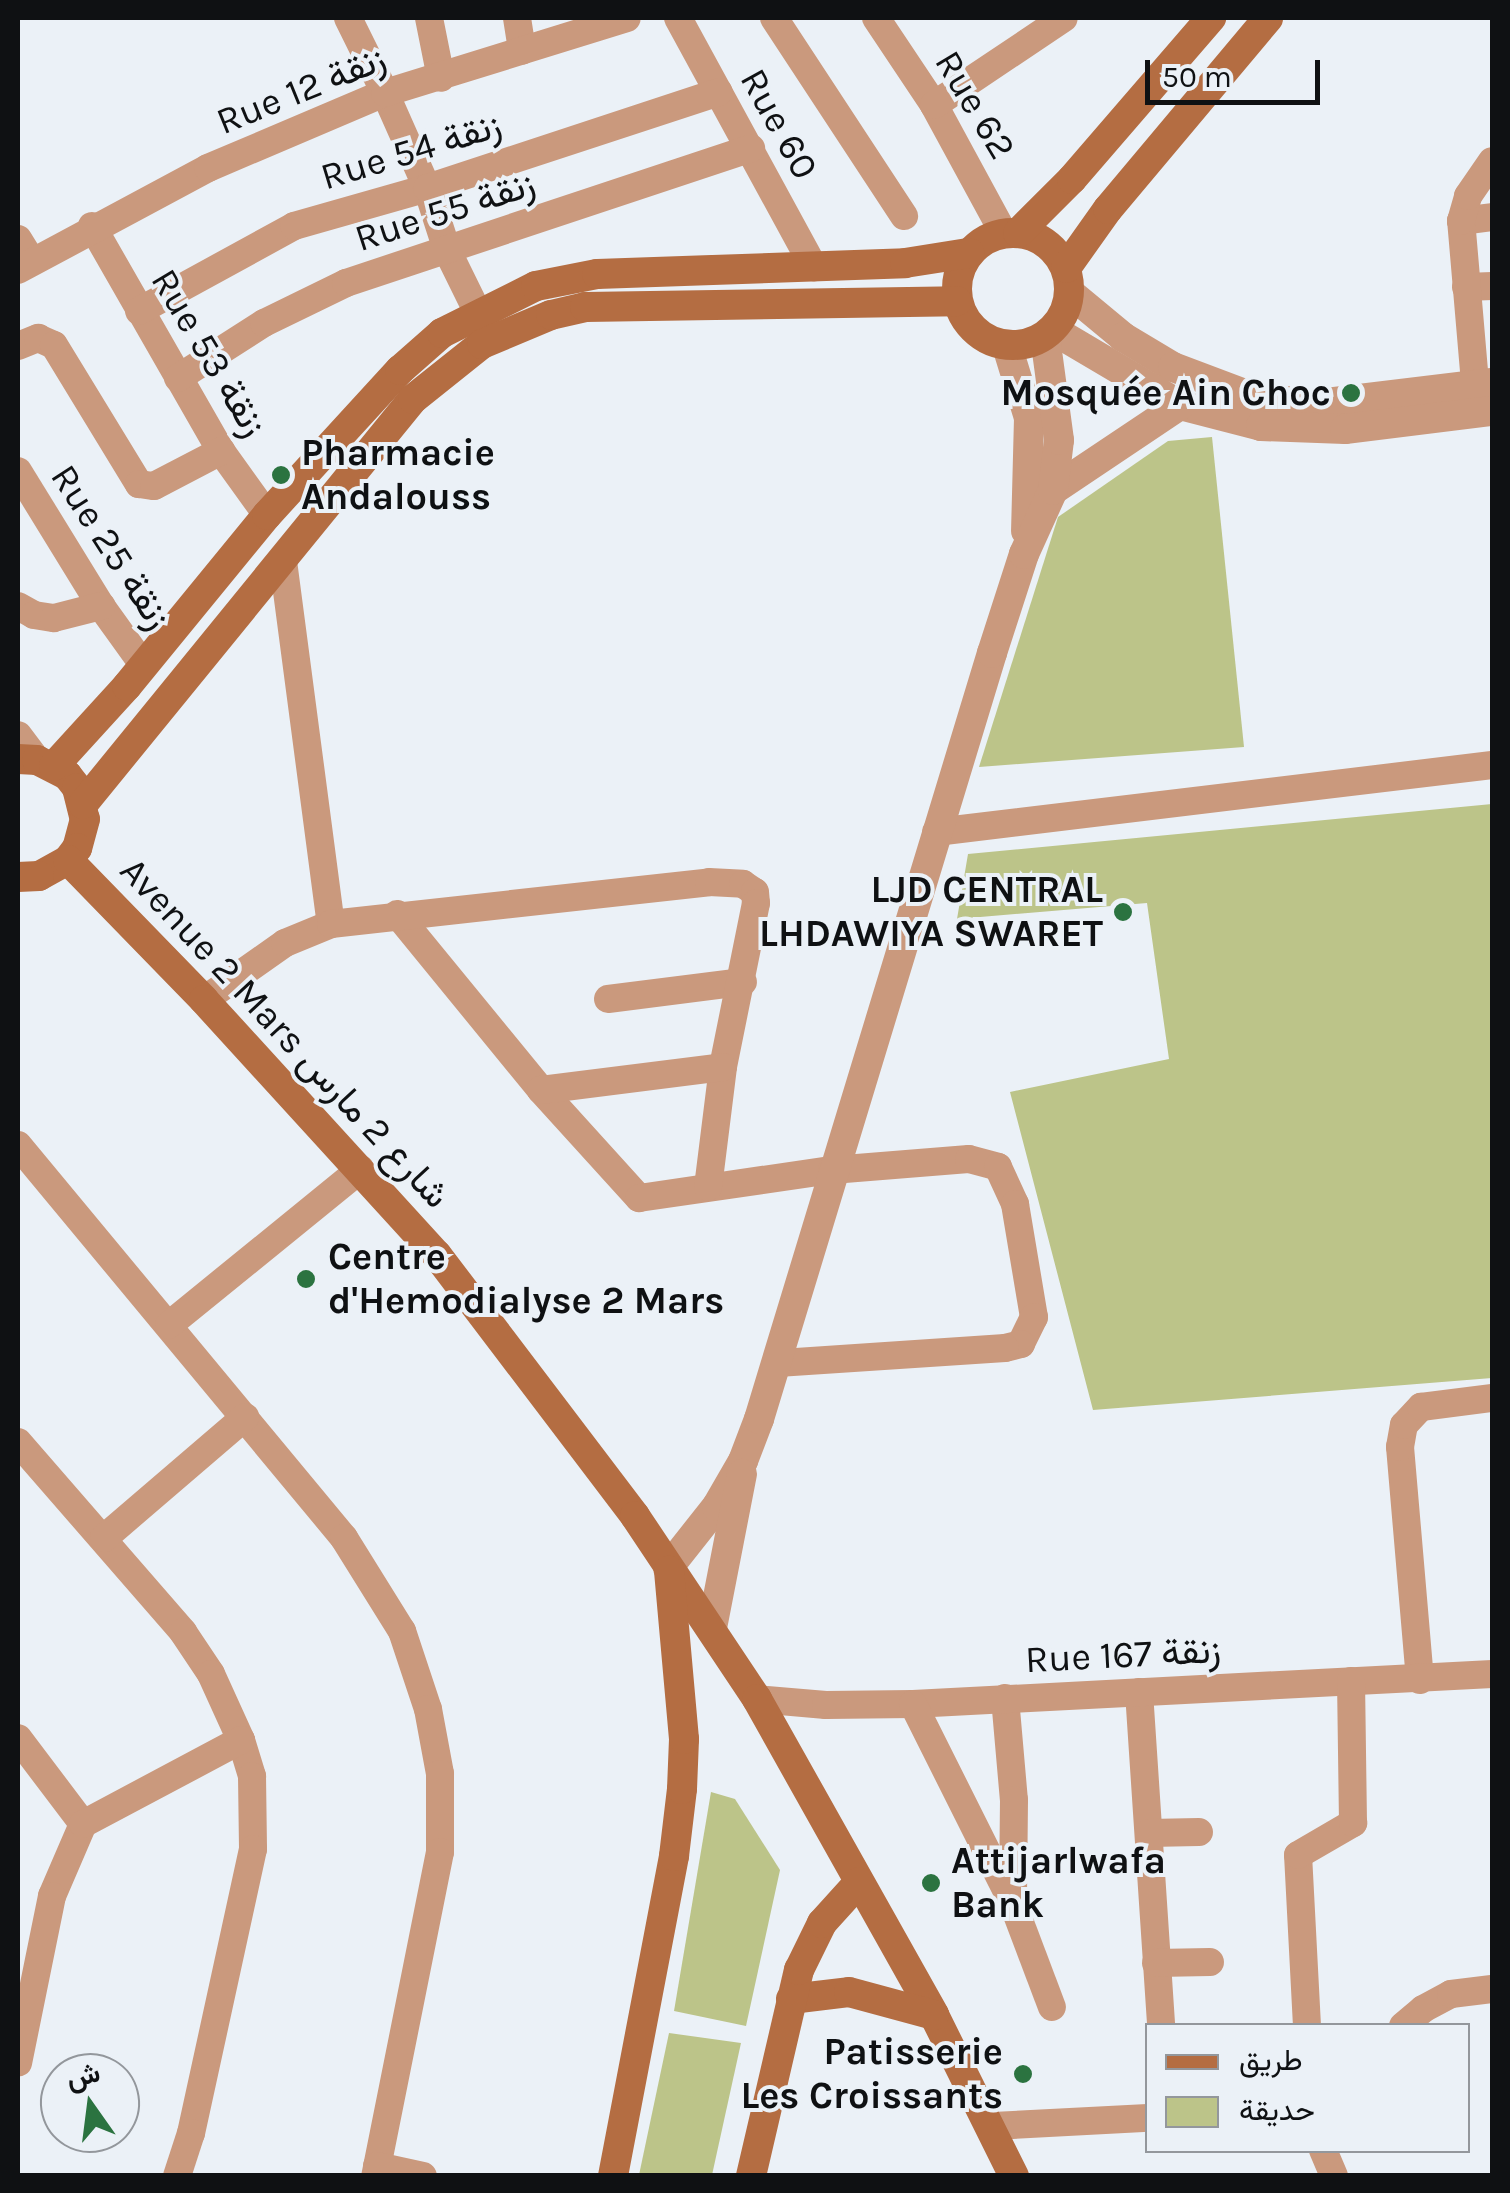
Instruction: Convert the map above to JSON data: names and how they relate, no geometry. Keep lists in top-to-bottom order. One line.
{"streets":{"main road":["Avenue 2 Mars شارع 2 مارس"],"street":["Rue 12 زنقة","Rue 62","Rue 60","Rue 54 زنقة","Rue 55 زنقة","Rue 53 زنقة","Rue 25 زنقة","Rue 167 زنقة"]},"crossings":[["Rue 12 زنقة","Rue 53 زنقة"],["Rue 60","Rue 54 زنقة"],["Rue 60","Rue 55 زنقة"],["Rue 54 زنقة","Rue 53 زنقة"],["Rue 55 زنقة","Rue 53 زنقة"],["Avenue 2 Mars شارع 2 مارس","Rue 167 زنقة"]],"places":["Mosquée Ain Choc","Pharmacie Andalouss","LJD CENTRAL LHDAWIYA SWARET","Centre d'Hemodialyse 2 Mars","Attijarlwafa Bank","Patisserie Les Croissants"],"legend":["طريق","حديقة"],"scale_bar":"50 m","north":"top"}
